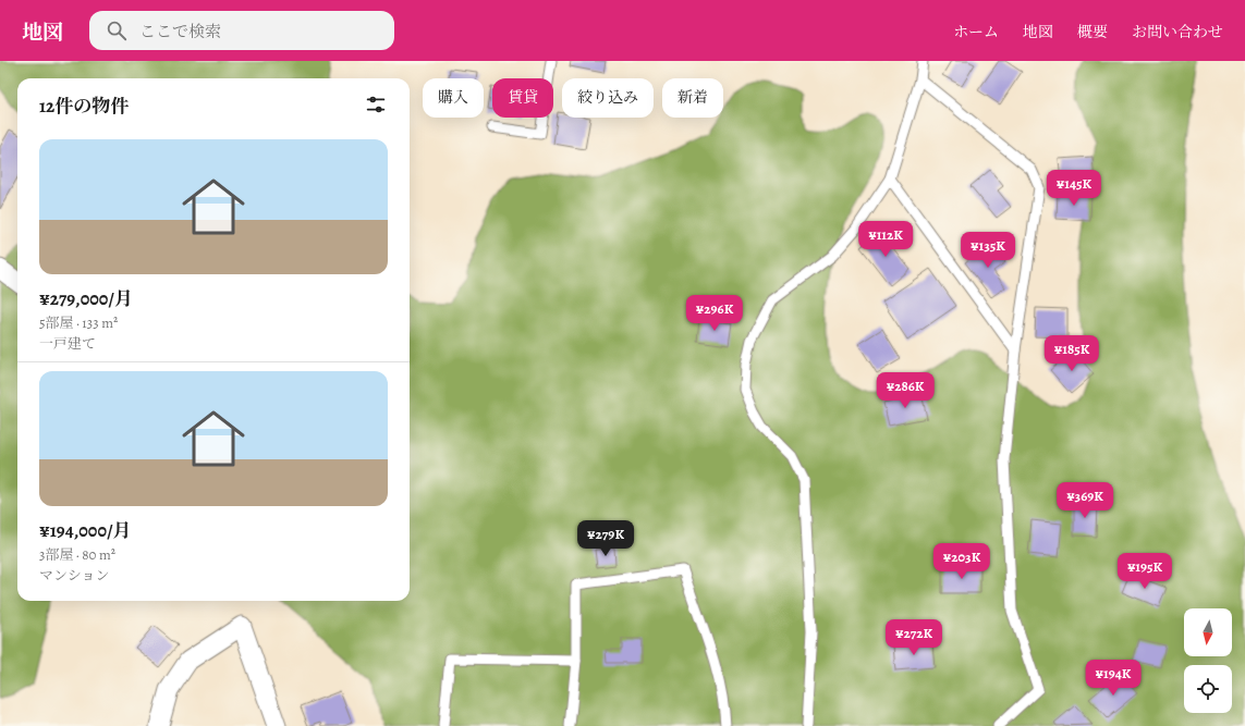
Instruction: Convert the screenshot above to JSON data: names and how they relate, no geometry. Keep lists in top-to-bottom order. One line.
{"north":"bottom","page":{"header":"地図","search":"ここで検索","nav":["ホーム","地図","概要","お問い合わせ"],"chip":["購入","賃貸","絞り込み","新着"],"heading":"12件の物件","list":[{"name":"¥279,000/月","note":"5部屋 · 133 m² · 一戸建て"},{"name":"¥194,000/月","note":"3部屋 · 80 m² · マンション"}],"price":["¥145K","¥112K","¥135K","¥296K","¥185K","¥286K","¥369K","¥279K","¥203K","¥195K","¥272K","¥194K"]}}
